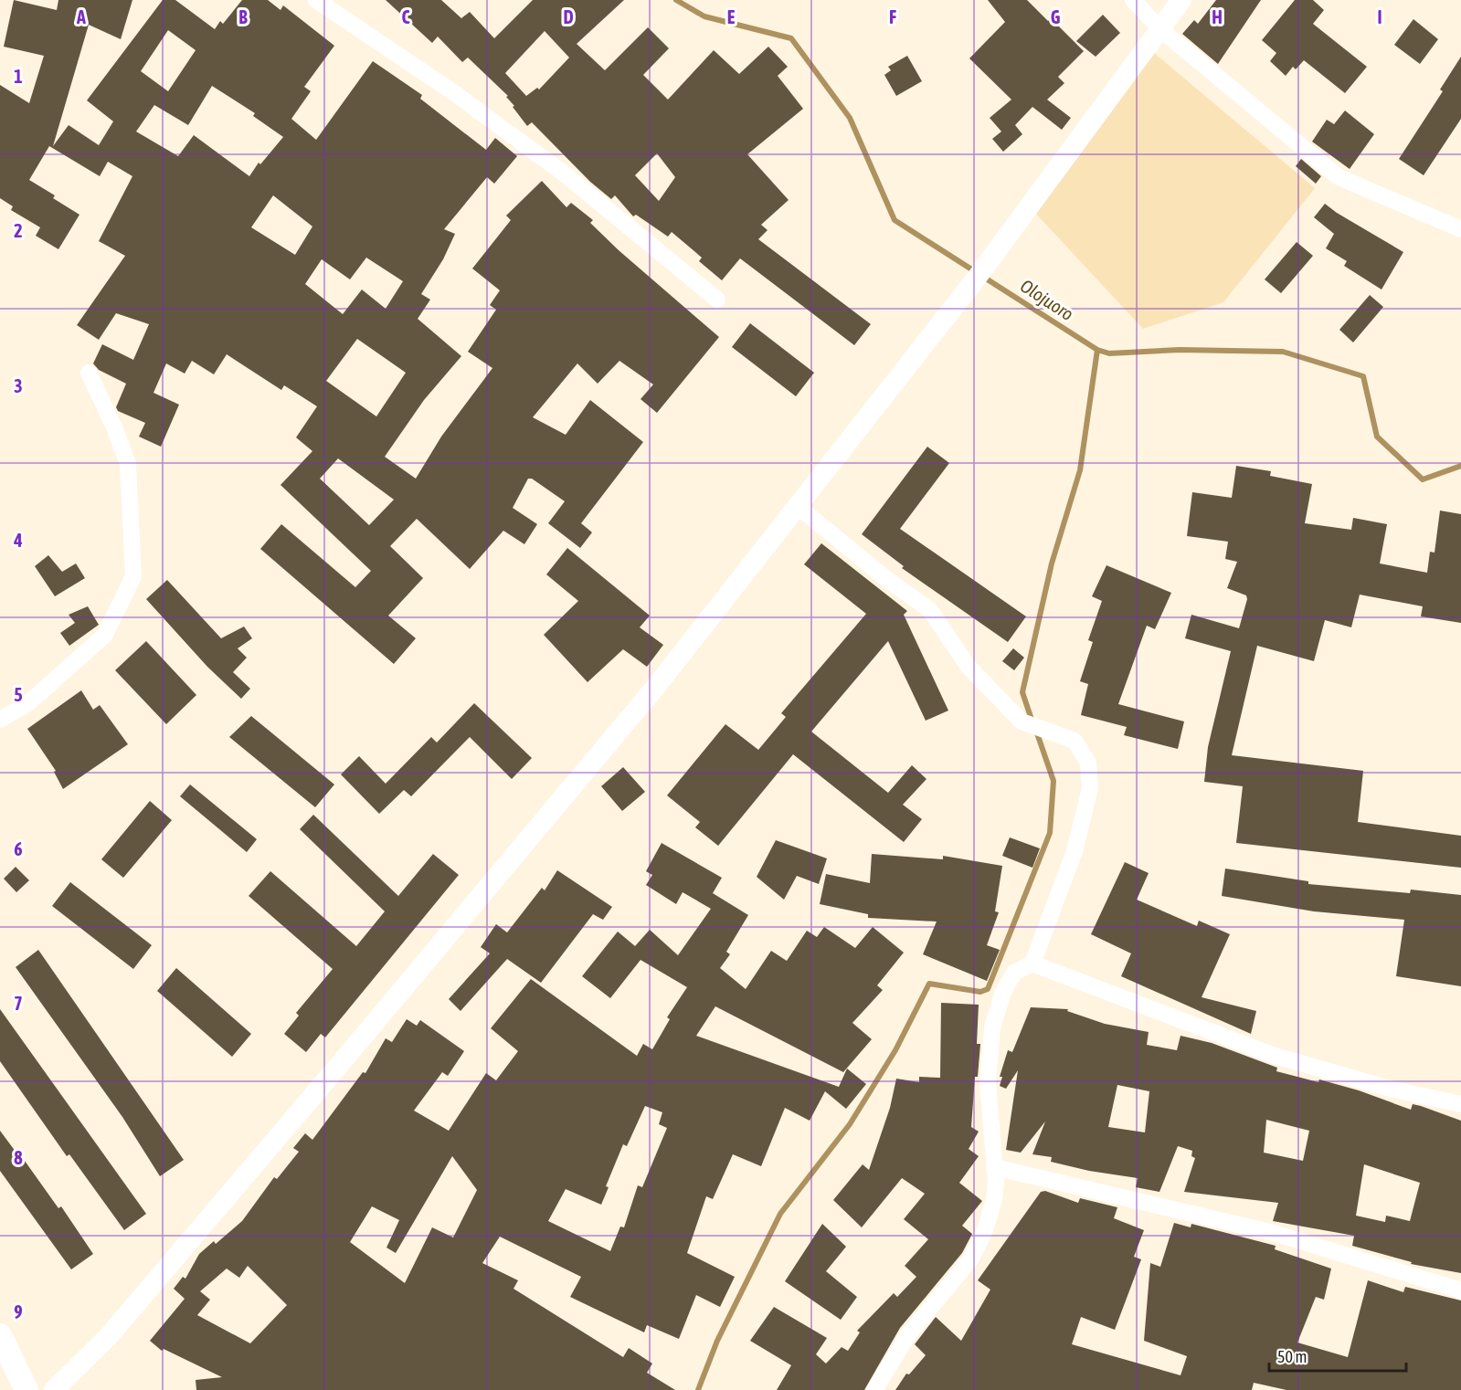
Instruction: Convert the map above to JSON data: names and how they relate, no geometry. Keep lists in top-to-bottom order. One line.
{"water":["Olojuoro"],"scale_bar":"50 m","grid":{"columns":["A","B","C","D","E","F","G","H","I"],"rows":["1","2","3","4","5","6","7","8","9"]}}
